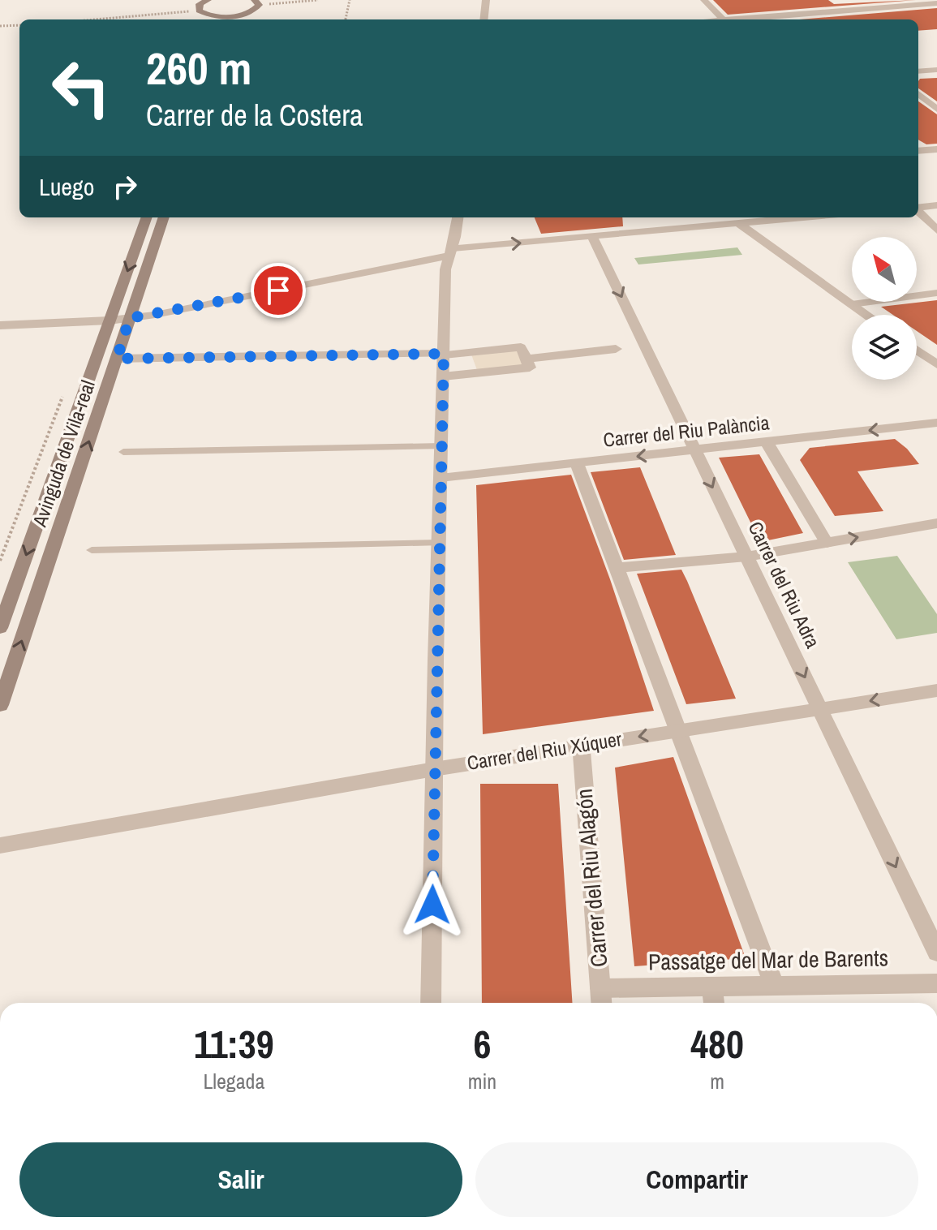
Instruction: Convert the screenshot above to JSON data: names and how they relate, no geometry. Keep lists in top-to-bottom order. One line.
{"streets":{"main road":["Avinguda de Vila-real"],"street":["Carrer del Riu Palància","Carrer del Riu Adra","Carrer del Riu Xúquer","Carrer del Riu Alagón","Passatge del Mar de Barents"]},"crossings":[["Carrer del Riu Palància","Carrer del Riu Adra"],["Carrer del Riu Adra","Carrer del Riu Xúquer"],["Carrer del Riu Xúquer","Carrer del Riu Alagón"],["Carrer del Riu Alagón","Passatge del Mar de Barents"]],"north":"top left","page":{"turn":["260 m","Carrer de la Costera"],"then":"Luego","eta":["11:39","Llegada","6","min","480","m"],"buttons":["Salir","Compartir"]}}
